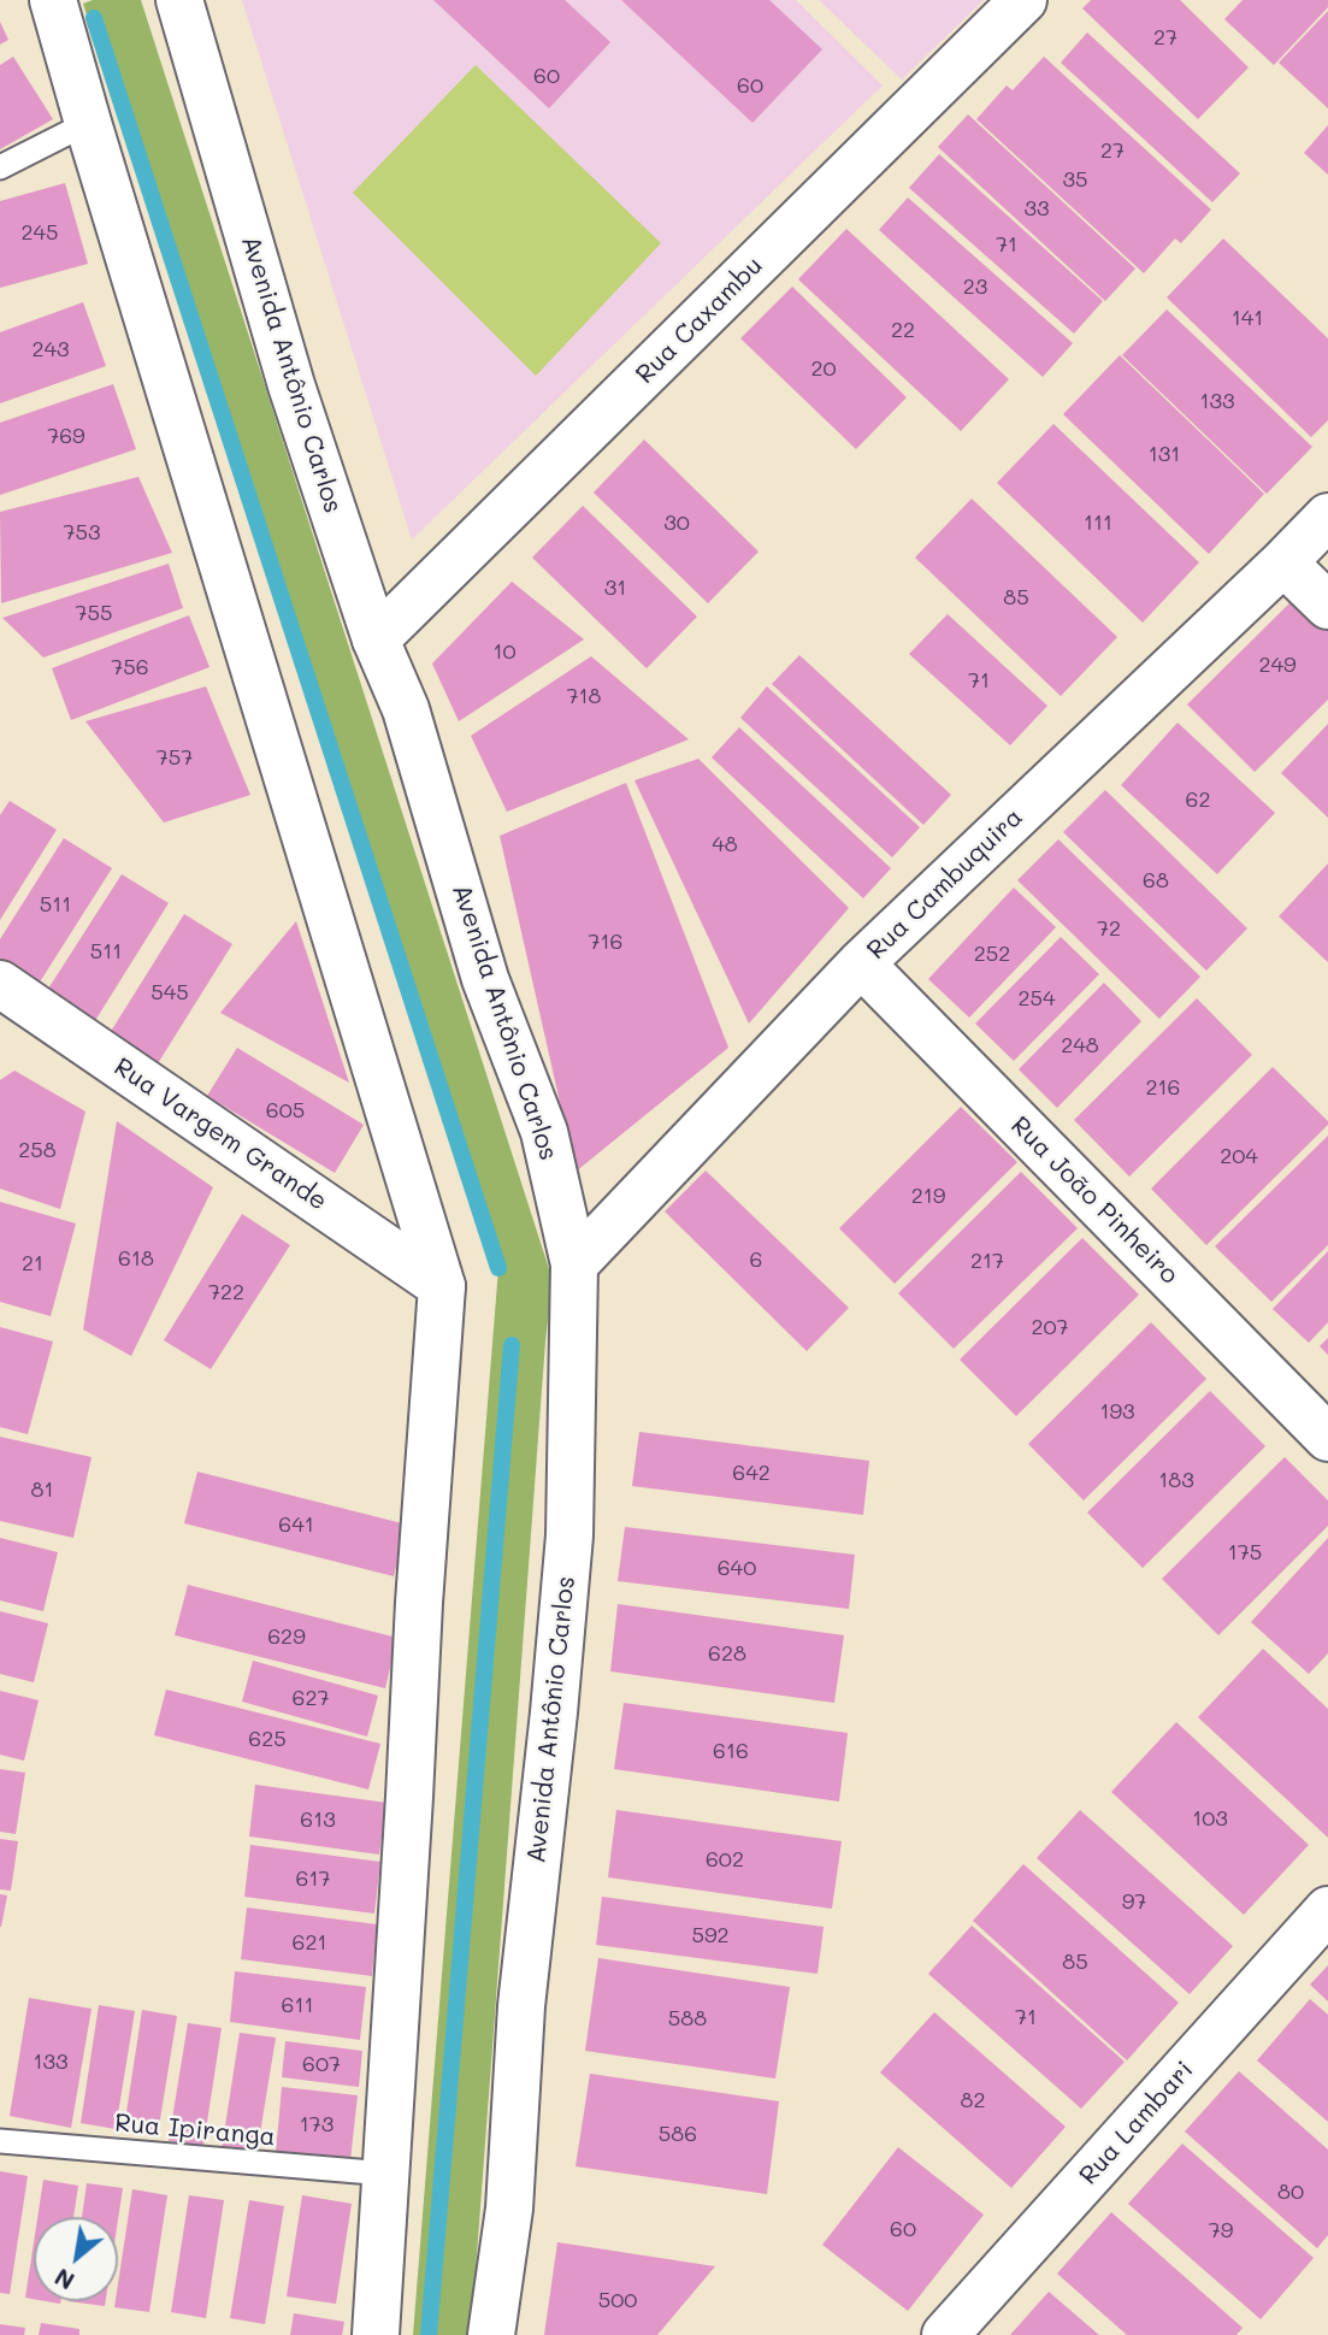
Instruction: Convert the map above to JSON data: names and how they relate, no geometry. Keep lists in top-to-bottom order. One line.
{"streets":{"street":["Rua Caxambu","Avenida Antônio Carlos","Rua Cambuquira","Rua Vargem Grande","Rua João Pinheiro","Rua Lambari"],"lane":["Rua Ipiranga"]},"crossings":[["Rua Caxambu","Avenida Antônio Carlos"],["Avenida Antônio Carlos","Rua Cambuquira"],["Rua Cambuquira","Rua João Pinheiro"]],"house_numbers":["27","60","60","27","35","33","245","71","23","141","22","243","20","133","769","131","30","111","753","31","85","755","10","249","756","71","718","757","62","48","68","511","72","716","511","252","545","254","248","216","605","258","204","219","618","6","217","21","722","207","193","642","183","81","641","175","640","629","628","627","625","616","103","613","602","617","97","592","621","85","611","71","588","133","607","82","173","586","80","60","79","500"],"north":"bottom left"}
